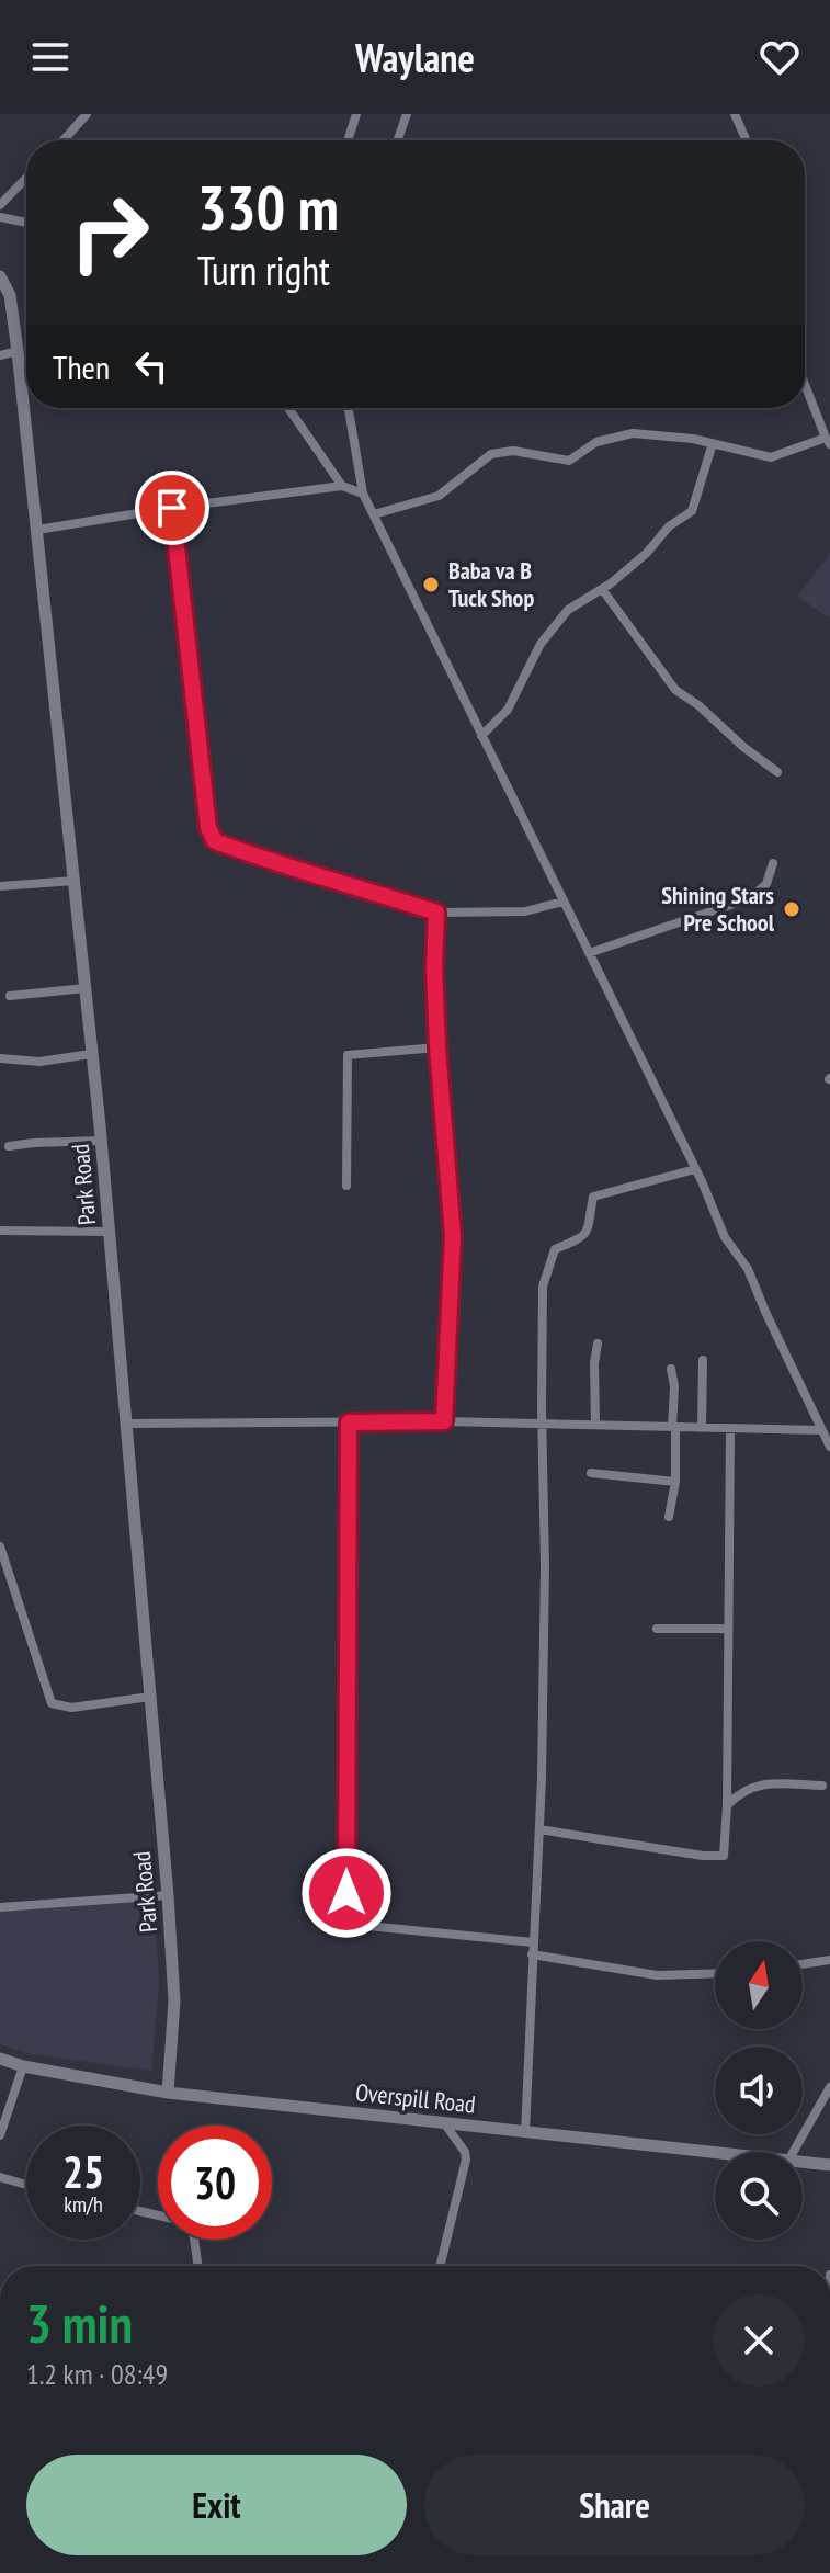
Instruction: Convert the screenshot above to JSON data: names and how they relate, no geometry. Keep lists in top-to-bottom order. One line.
{"streets":{"street":["Park Road","Overspill Road"]},"crossings":[["Park Road","Overspill Road"]],"places":["Baba va B Tuck Shop","Shining Stars Pre School"],"north":"top","page":{"header":"Waylane","turn":["330 m","Turn right"],"then":"Then","speed":"25 km/h","limit":"30","heading":["3 min","1.2 km · 08:49"],"buttons":["Exit","Share"]}}
